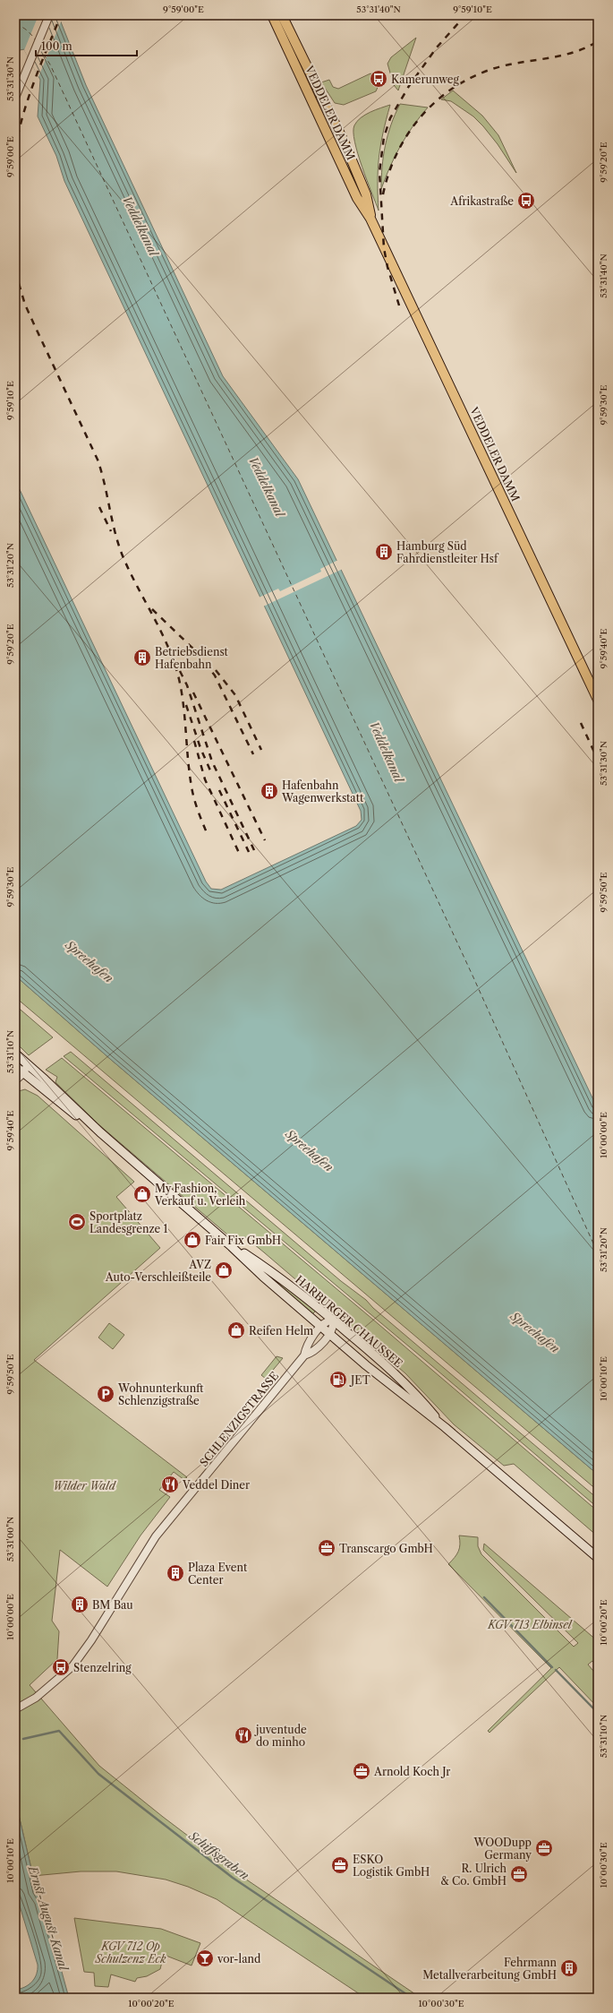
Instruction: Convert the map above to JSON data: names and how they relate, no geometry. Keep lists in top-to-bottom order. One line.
{"streets":{"main road":["VEDDELER DAMM","HARBURGER CHAUSSEE"],"street":["SCHLENZIGSTRASSE"]},"crossings":[["HARBURGER CHAUSSEE","SCHLENZIGSTRASSE"]],"water":["Veddelkanal","Spreehafen","Schiffsgraben","Ernst-August-Kanal"],"parks":["Wilder Wald","KGV 713 Elbinsel","KGV 712 Op Schulzenz Eck"],"places":{"bus stop":["Kamerunweg","Afrikastraße","Stenzelring"],"building":["Hamburg Süd Fahrdienstleiter Hsf","Betriebsdienst Hafenbahn","Hafenbahn Wagenwerkstatt","Plaza Event Center","BM Bau","Fehrmann Metallverarbeitung GmbH"],"shop":["My Fashion, Verkauf u. Verleih","Fair Fix GmbH","AVZ Auto-Verschleißteile","Reifen Helm"],"sports":["Sportplatz Landesgrenze 1"],"fuel station":["JET"],"parking":["Wohnunterkunft Schlenzigstraße"],"restaurant":["Veddel Diner","juventude do minho"],"office":["Transcargo GmbH","Arnold Koch Jr","WOODupp Germany","ESKO Logistik GmbH","R. Ulrich & Co. GmbH"],"bar":["vor-land"]},"scale_bar":"100 m","coordinates":["9°59'00\"E","53°31'40\"N","9°59'10\"E","53°31'30\"N","9°59'20\"E","9°59'30\"E","53°31'20\"N","9°59'40\"E","9°59'50\"E","53°31'10\"N","10°00'00\"E","10°00'10\"E","53°31'00\"N","10°00'20\"E","10°00'30\"E"]}
